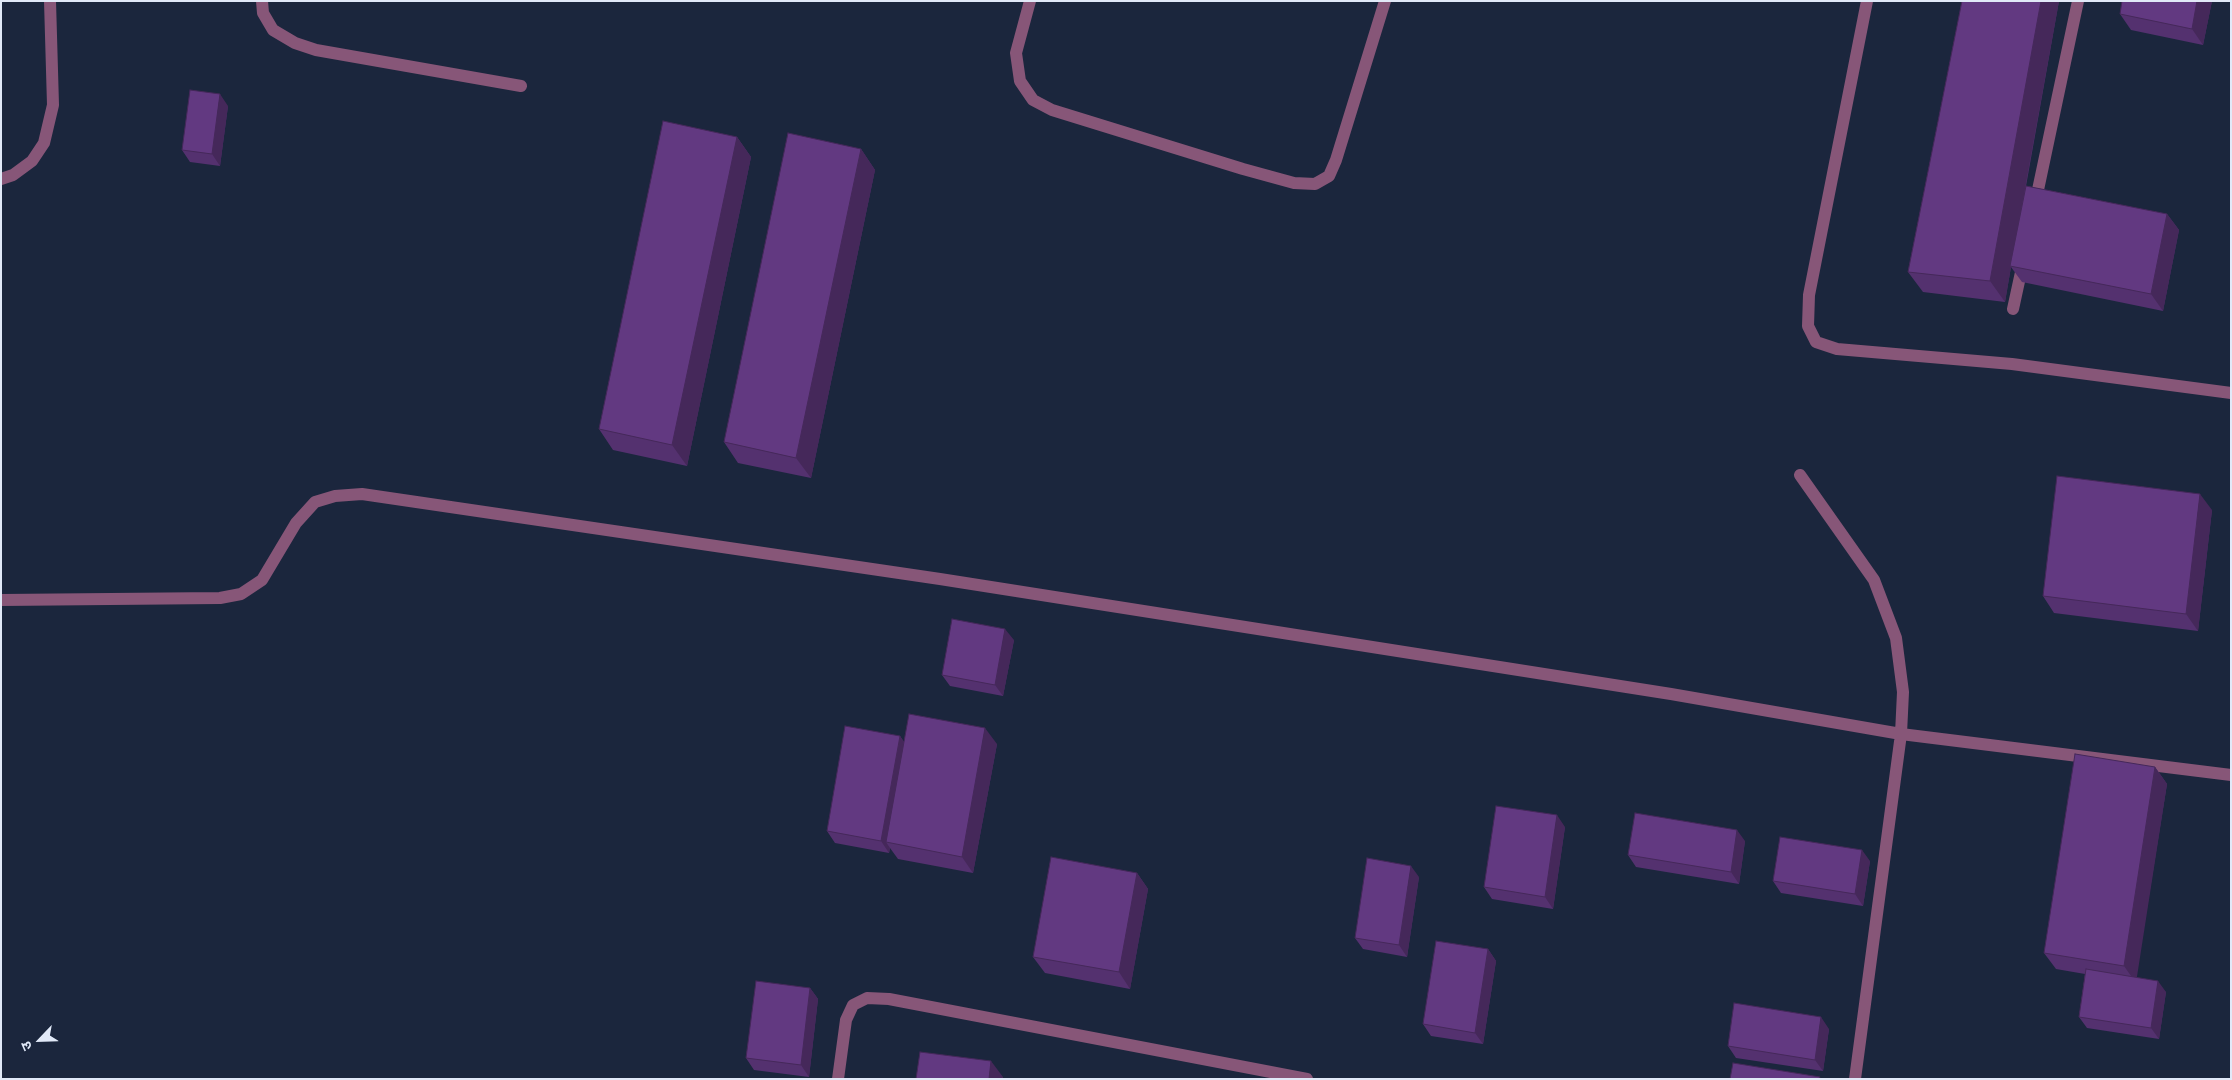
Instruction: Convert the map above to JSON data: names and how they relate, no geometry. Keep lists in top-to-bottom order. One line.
{"north":"bottom left"}
